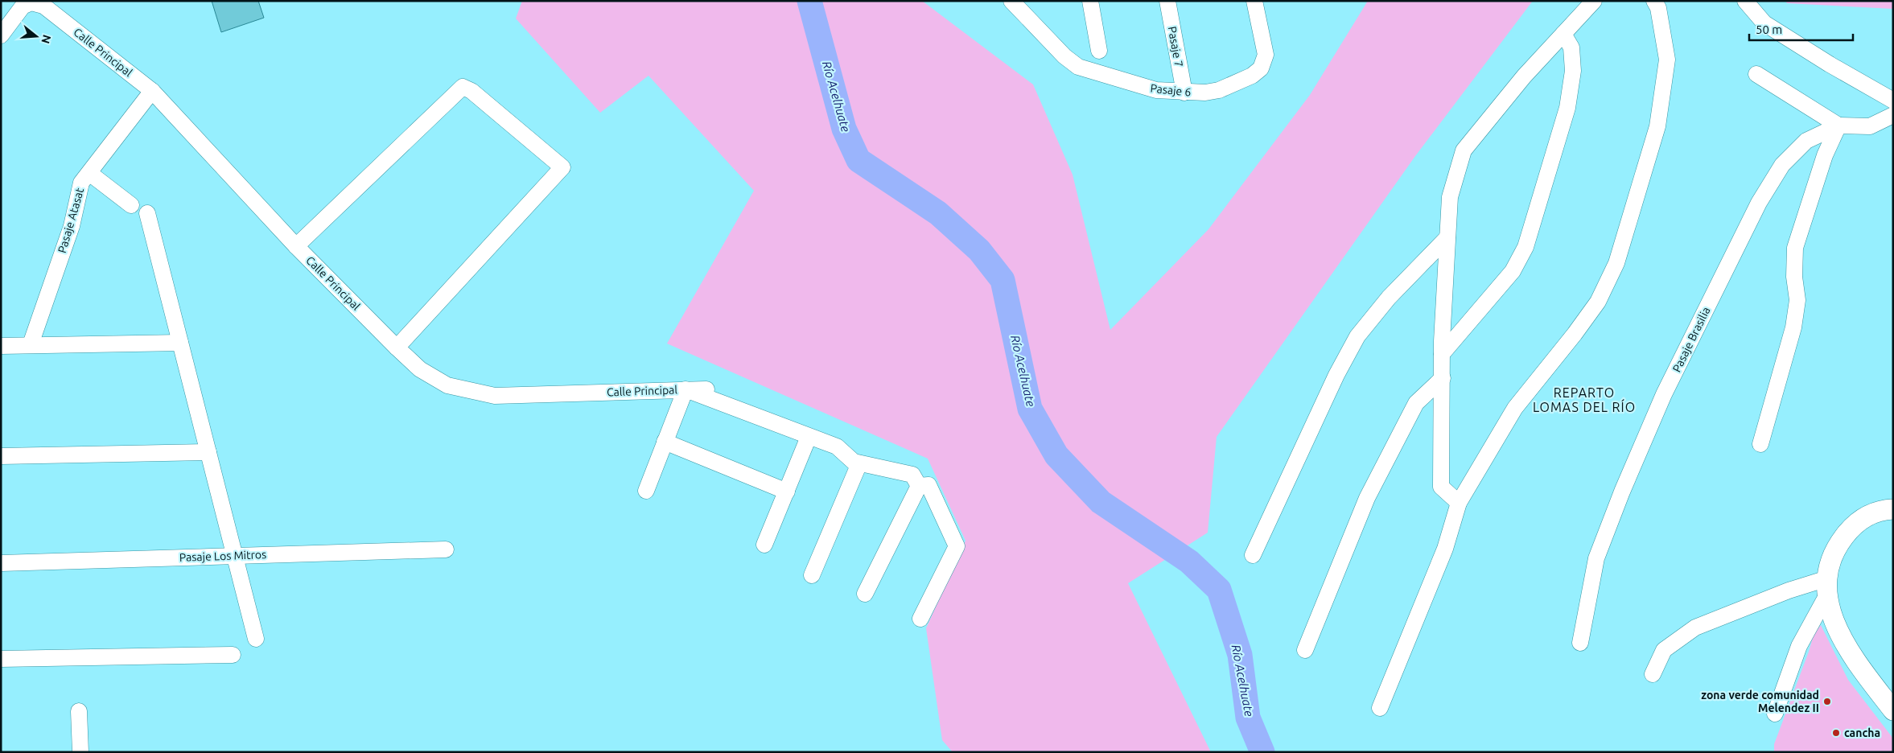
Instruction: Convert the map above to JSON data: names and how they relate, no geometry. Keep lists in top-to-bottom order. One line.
{"streets":{"street":["Pasaje 7","Calle Principal","Pasaje 6","Pasaje Atasat","Pasaje Brasilia","Pasaje Los Mitros"]},"crossings":[["Pasaje 7","Pasaje 6"],["Calle Principal","Pasaje Atasat"]],"districts":["REPARTO LOMAS DEL RÍO"],"water":["Río Acelhuate"],"places":["zona verde comunidad Melendez II","cancha"],"scale_bar":"50 m","north":"right"}
